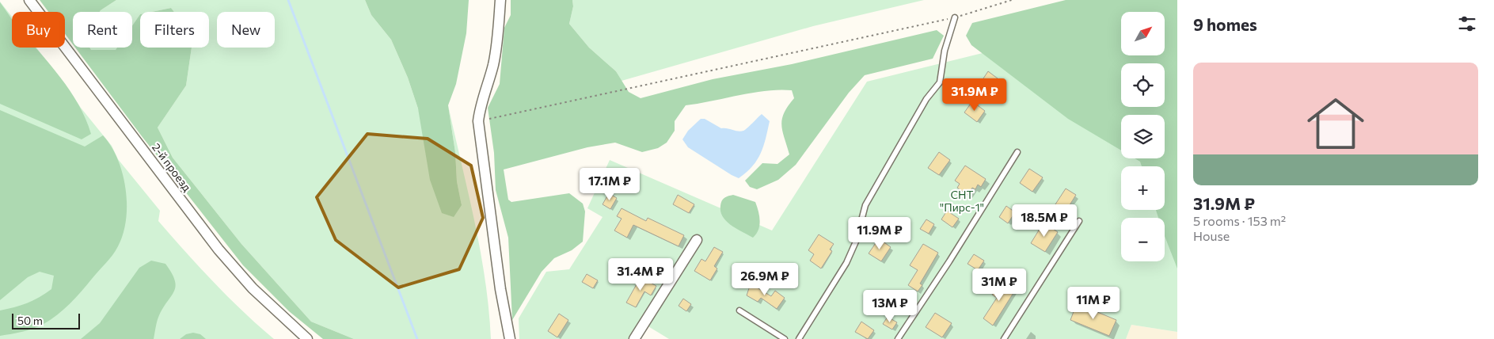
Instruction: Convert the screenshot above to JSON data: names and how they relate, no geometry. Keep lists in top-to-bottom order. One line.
{"streets":{"street":["2-й проезд"]},"parks":["СНТ \"Пирс-1\""],"scale_bar":"50 m","north":"top right","page":{"heading":"9 homes","map_buttons":["+","−"],"chip":["Buy","Rent","Filters","New"],"list":[{"name":"31.9M ₽","note":"5 rooms · 153 m² · House"}],"price":["31.9M ₽","17.1M ₽","18.5M ₽","11.9M ₽","31.4M ₽","26.9M ₽","31M ₽","11M ₽","13M ₽"],"scale":"50 m"}}
